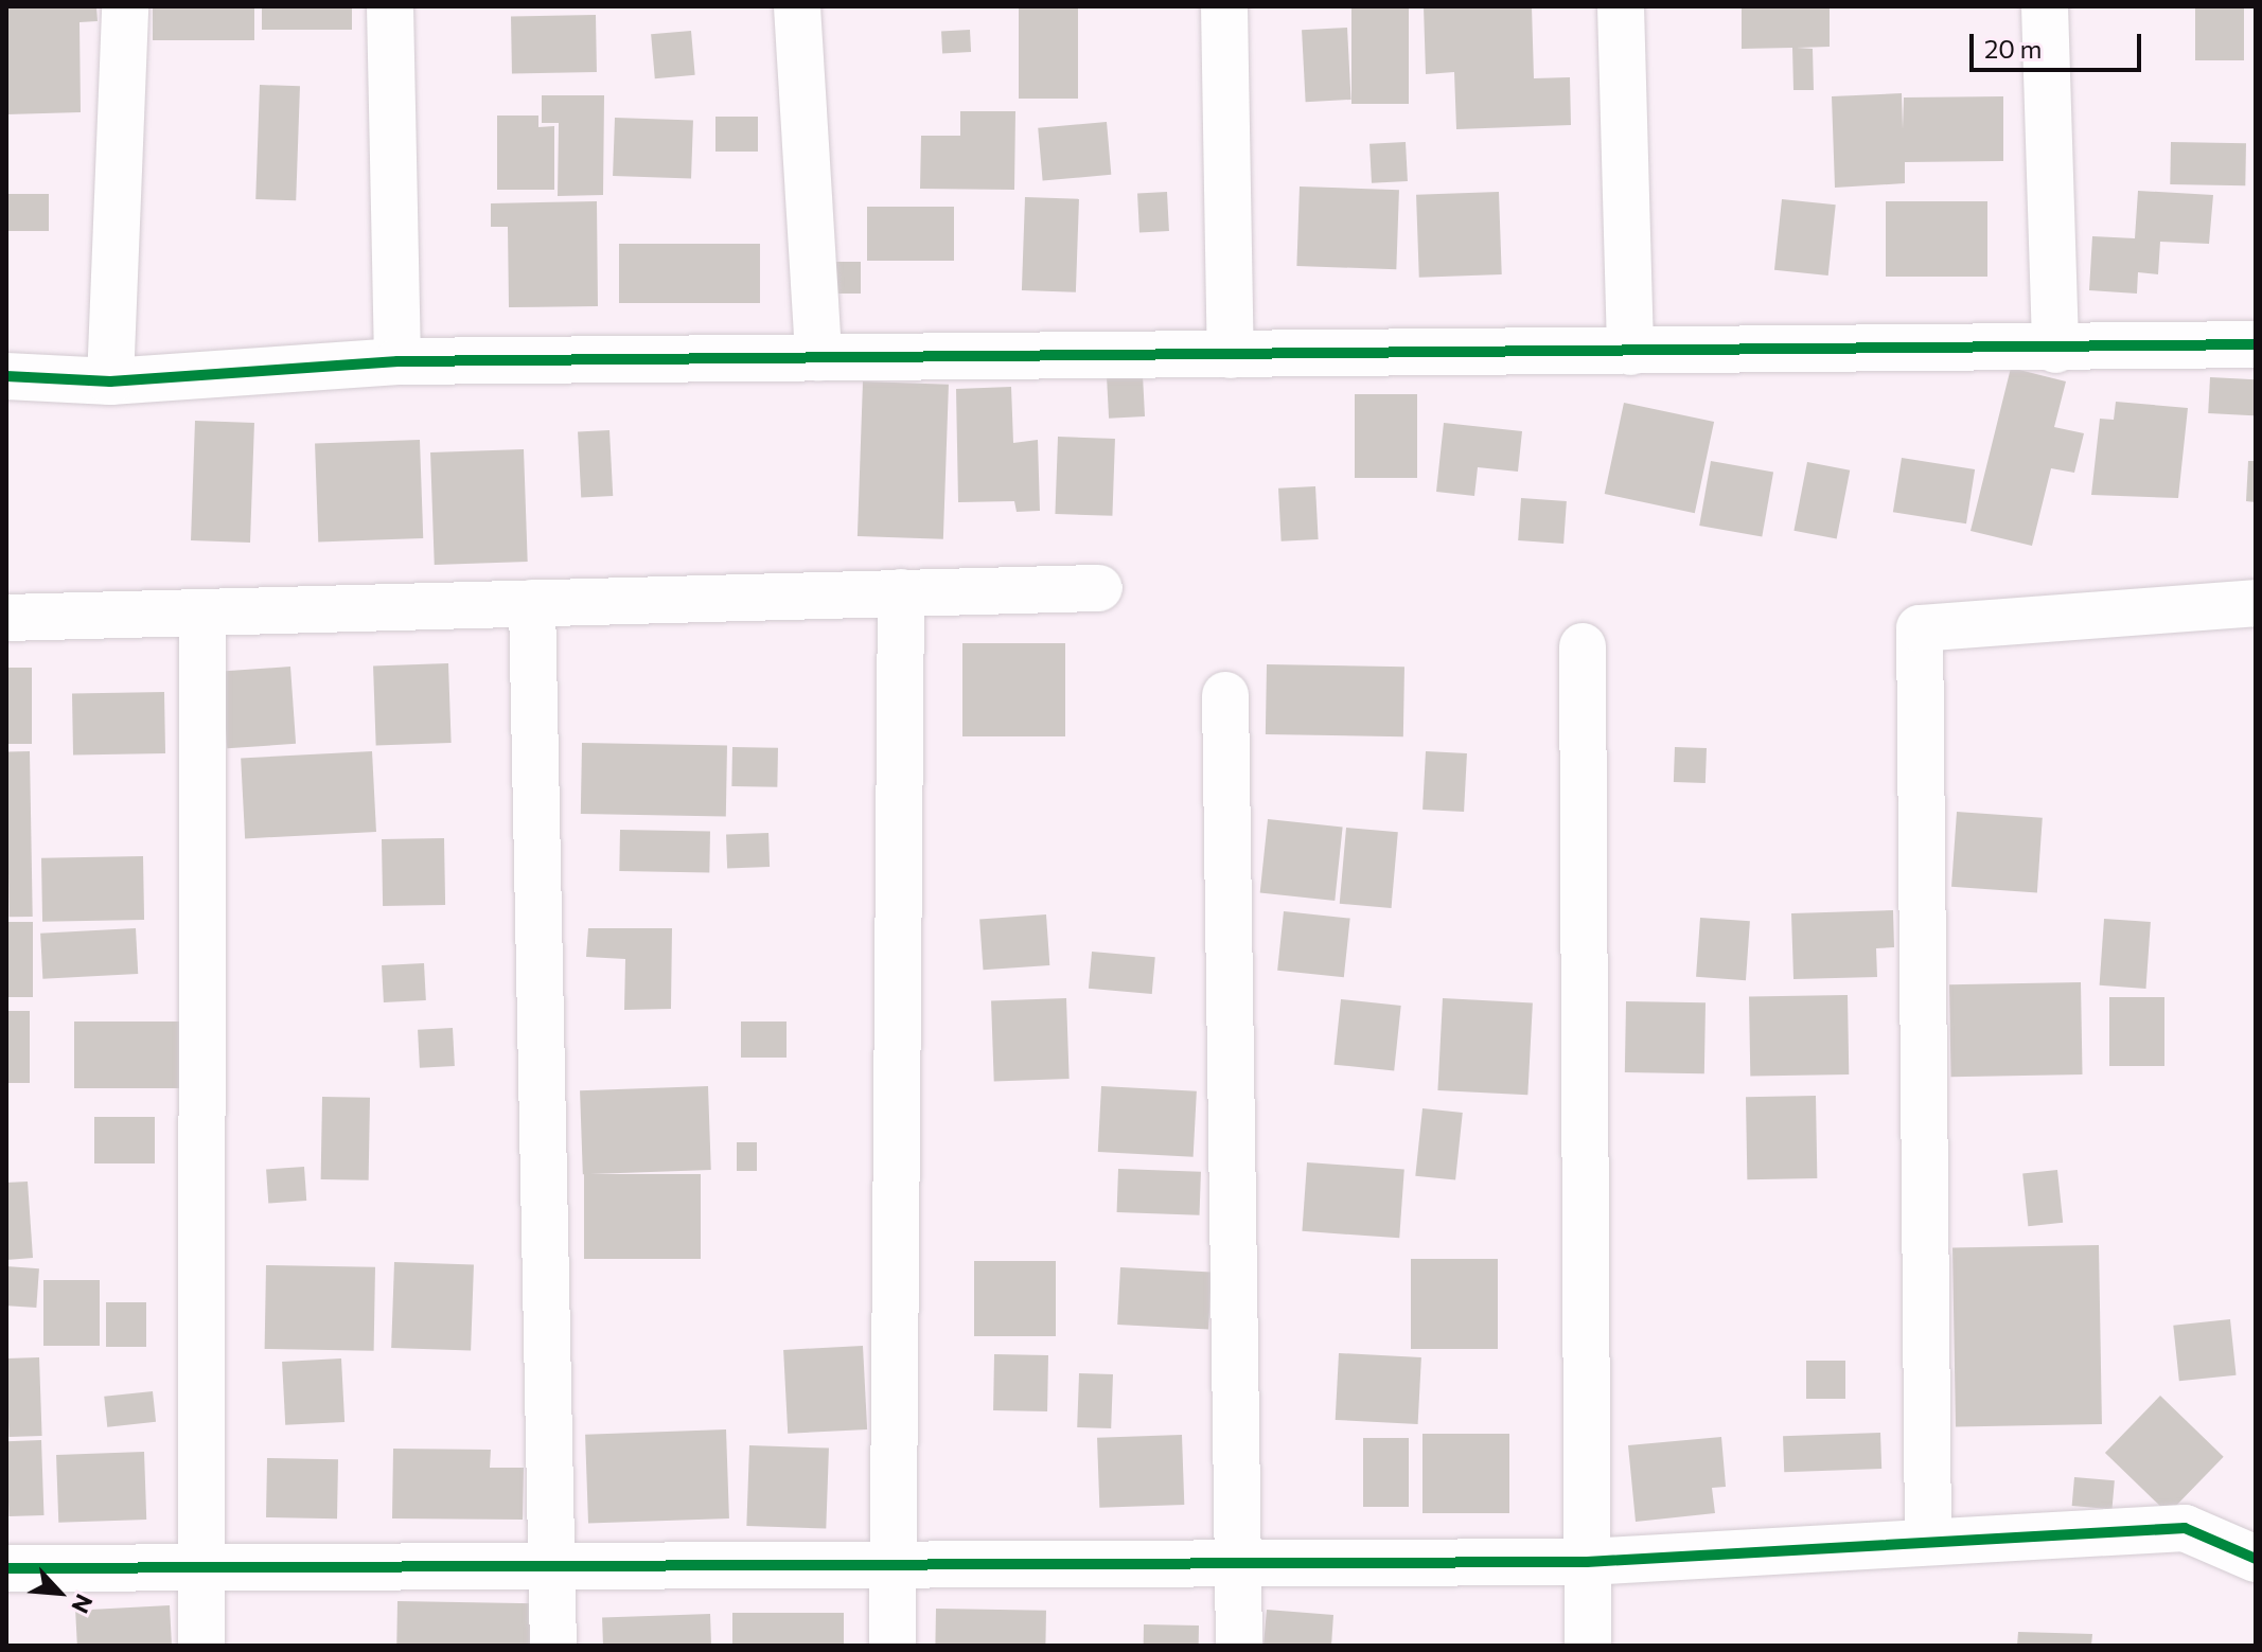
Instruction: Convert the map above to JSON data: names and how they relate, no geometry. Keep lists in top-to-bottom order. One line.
{"scale_bar":"20 m","north":"bottom right"}
